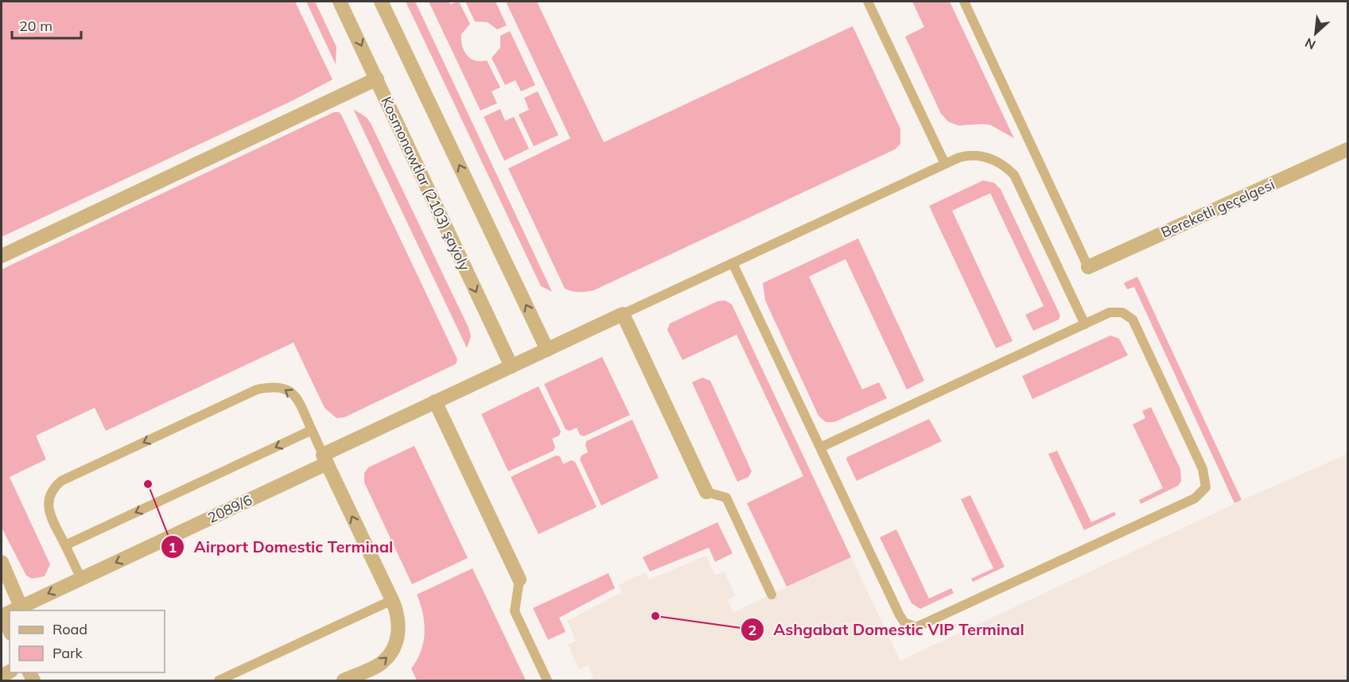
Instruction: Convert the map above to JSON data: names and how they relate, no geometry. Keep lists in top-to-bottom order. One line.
{"streets":{"street":["Kosmonawtlar (2103) şaýoly","Bereketli geçelgesi","2089/6"]},"crossings":[["Kosmonawtlar (2103) şaýoly","2089/6"]],"one_way":["2089/6"],"places":["Airport Domestic Terminal","Ashgabat Domestic VIP Terminal"],"legend":["Road","Park"],"scale_bar":"20 m","north":"bottom left"}
